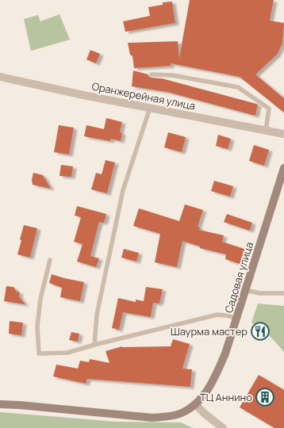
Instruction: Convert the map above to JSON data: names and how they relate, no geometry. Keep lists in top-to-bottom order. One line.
{"streets":{"main road":["Садовая улица"],"street":["Оранжерейная улица"]},"places":{"restaurant":["Шаурма мастер"],"building":["ТЦ Аннино"]}}
